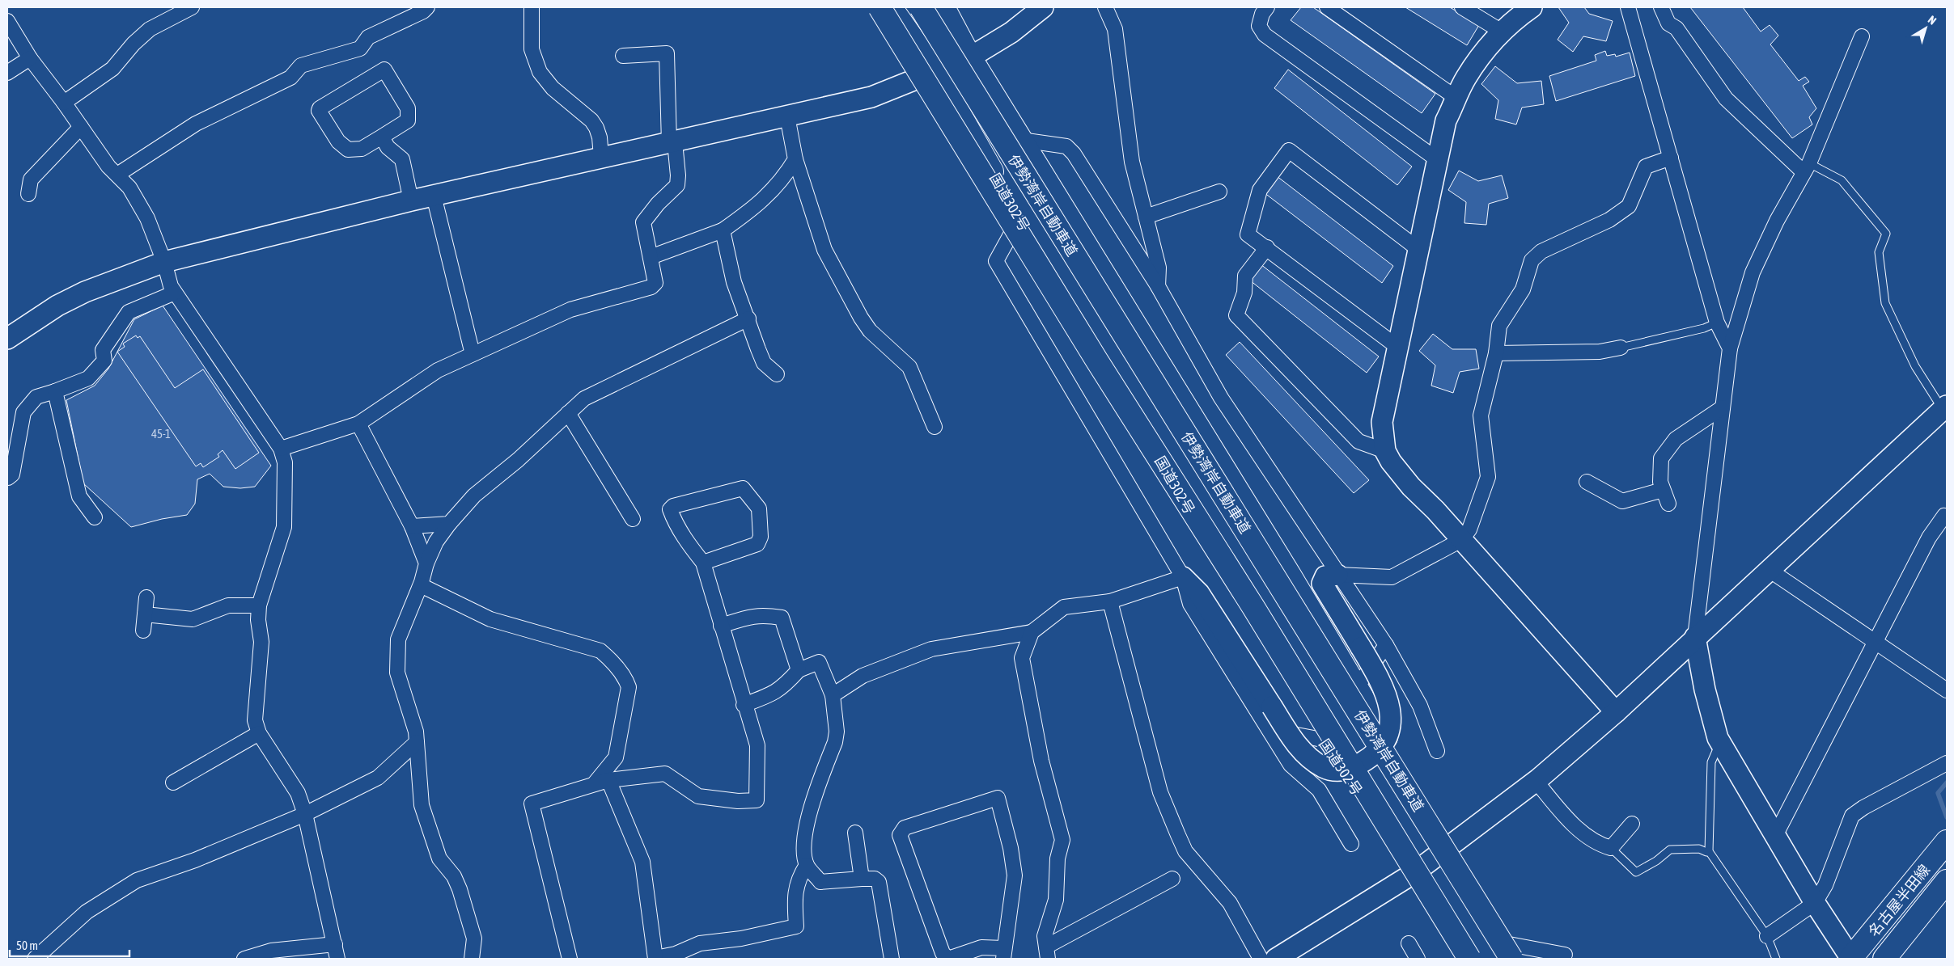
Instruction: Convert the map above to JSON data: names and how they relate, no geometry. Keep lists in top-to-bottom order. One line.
{"streets":{"main road":["国道302号","伊勢湾岸自動車道","名古屋半田線"]},"house_numbers":["45-1"],"scale_bar":"50 m","north":"top right"}
